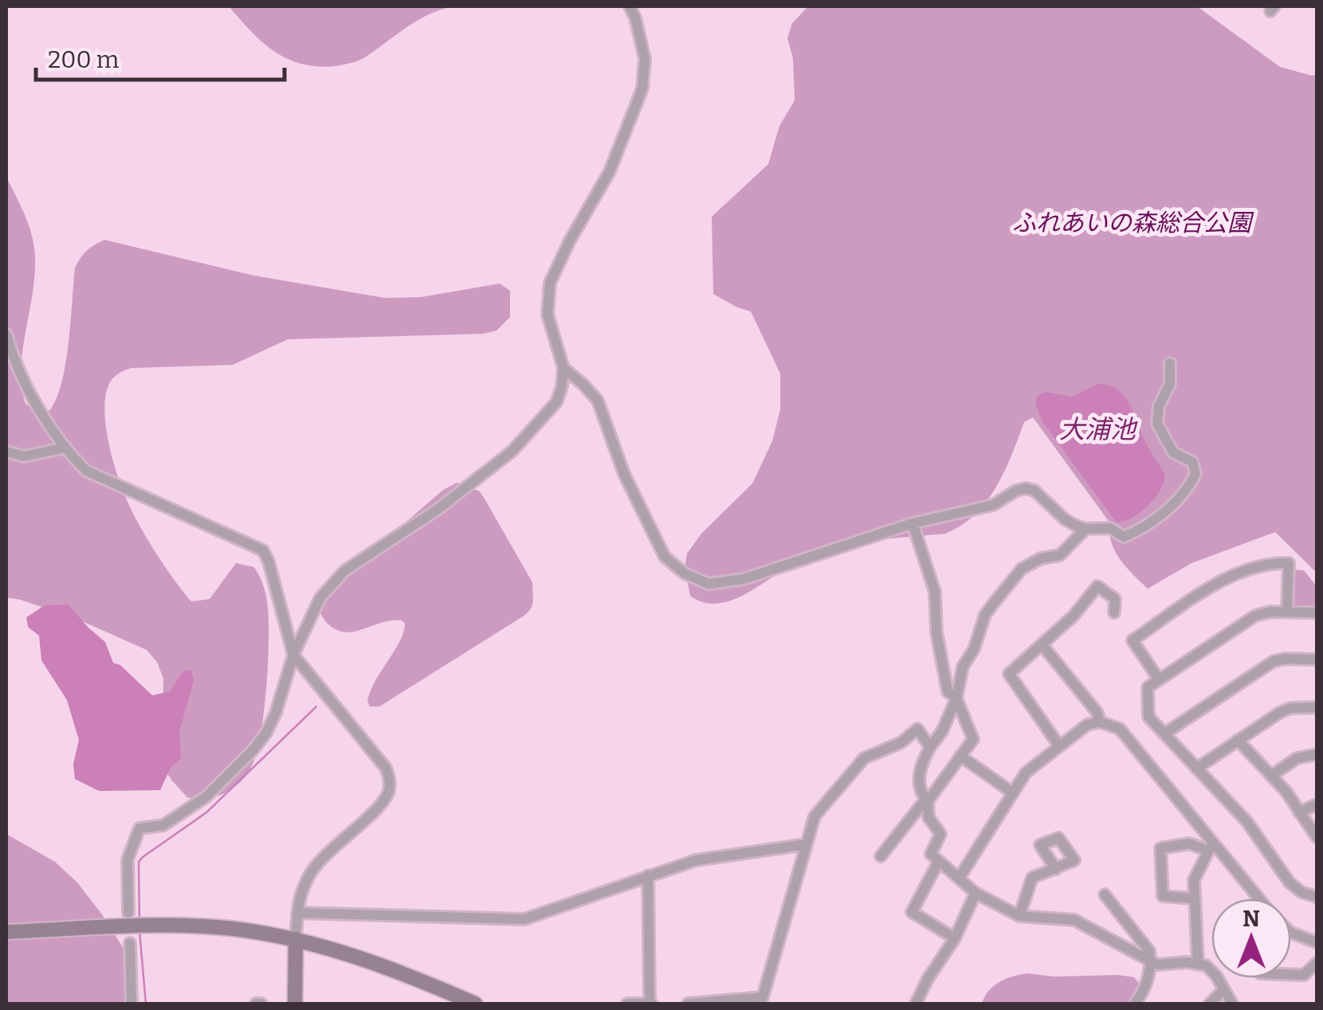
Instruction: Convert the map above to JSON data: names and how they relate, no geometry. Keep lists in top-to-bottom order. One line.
{"water":["大浦池"],"parks":["ふれあいの森総合公園"],"scale_bar":"200 m","north":"top"}
